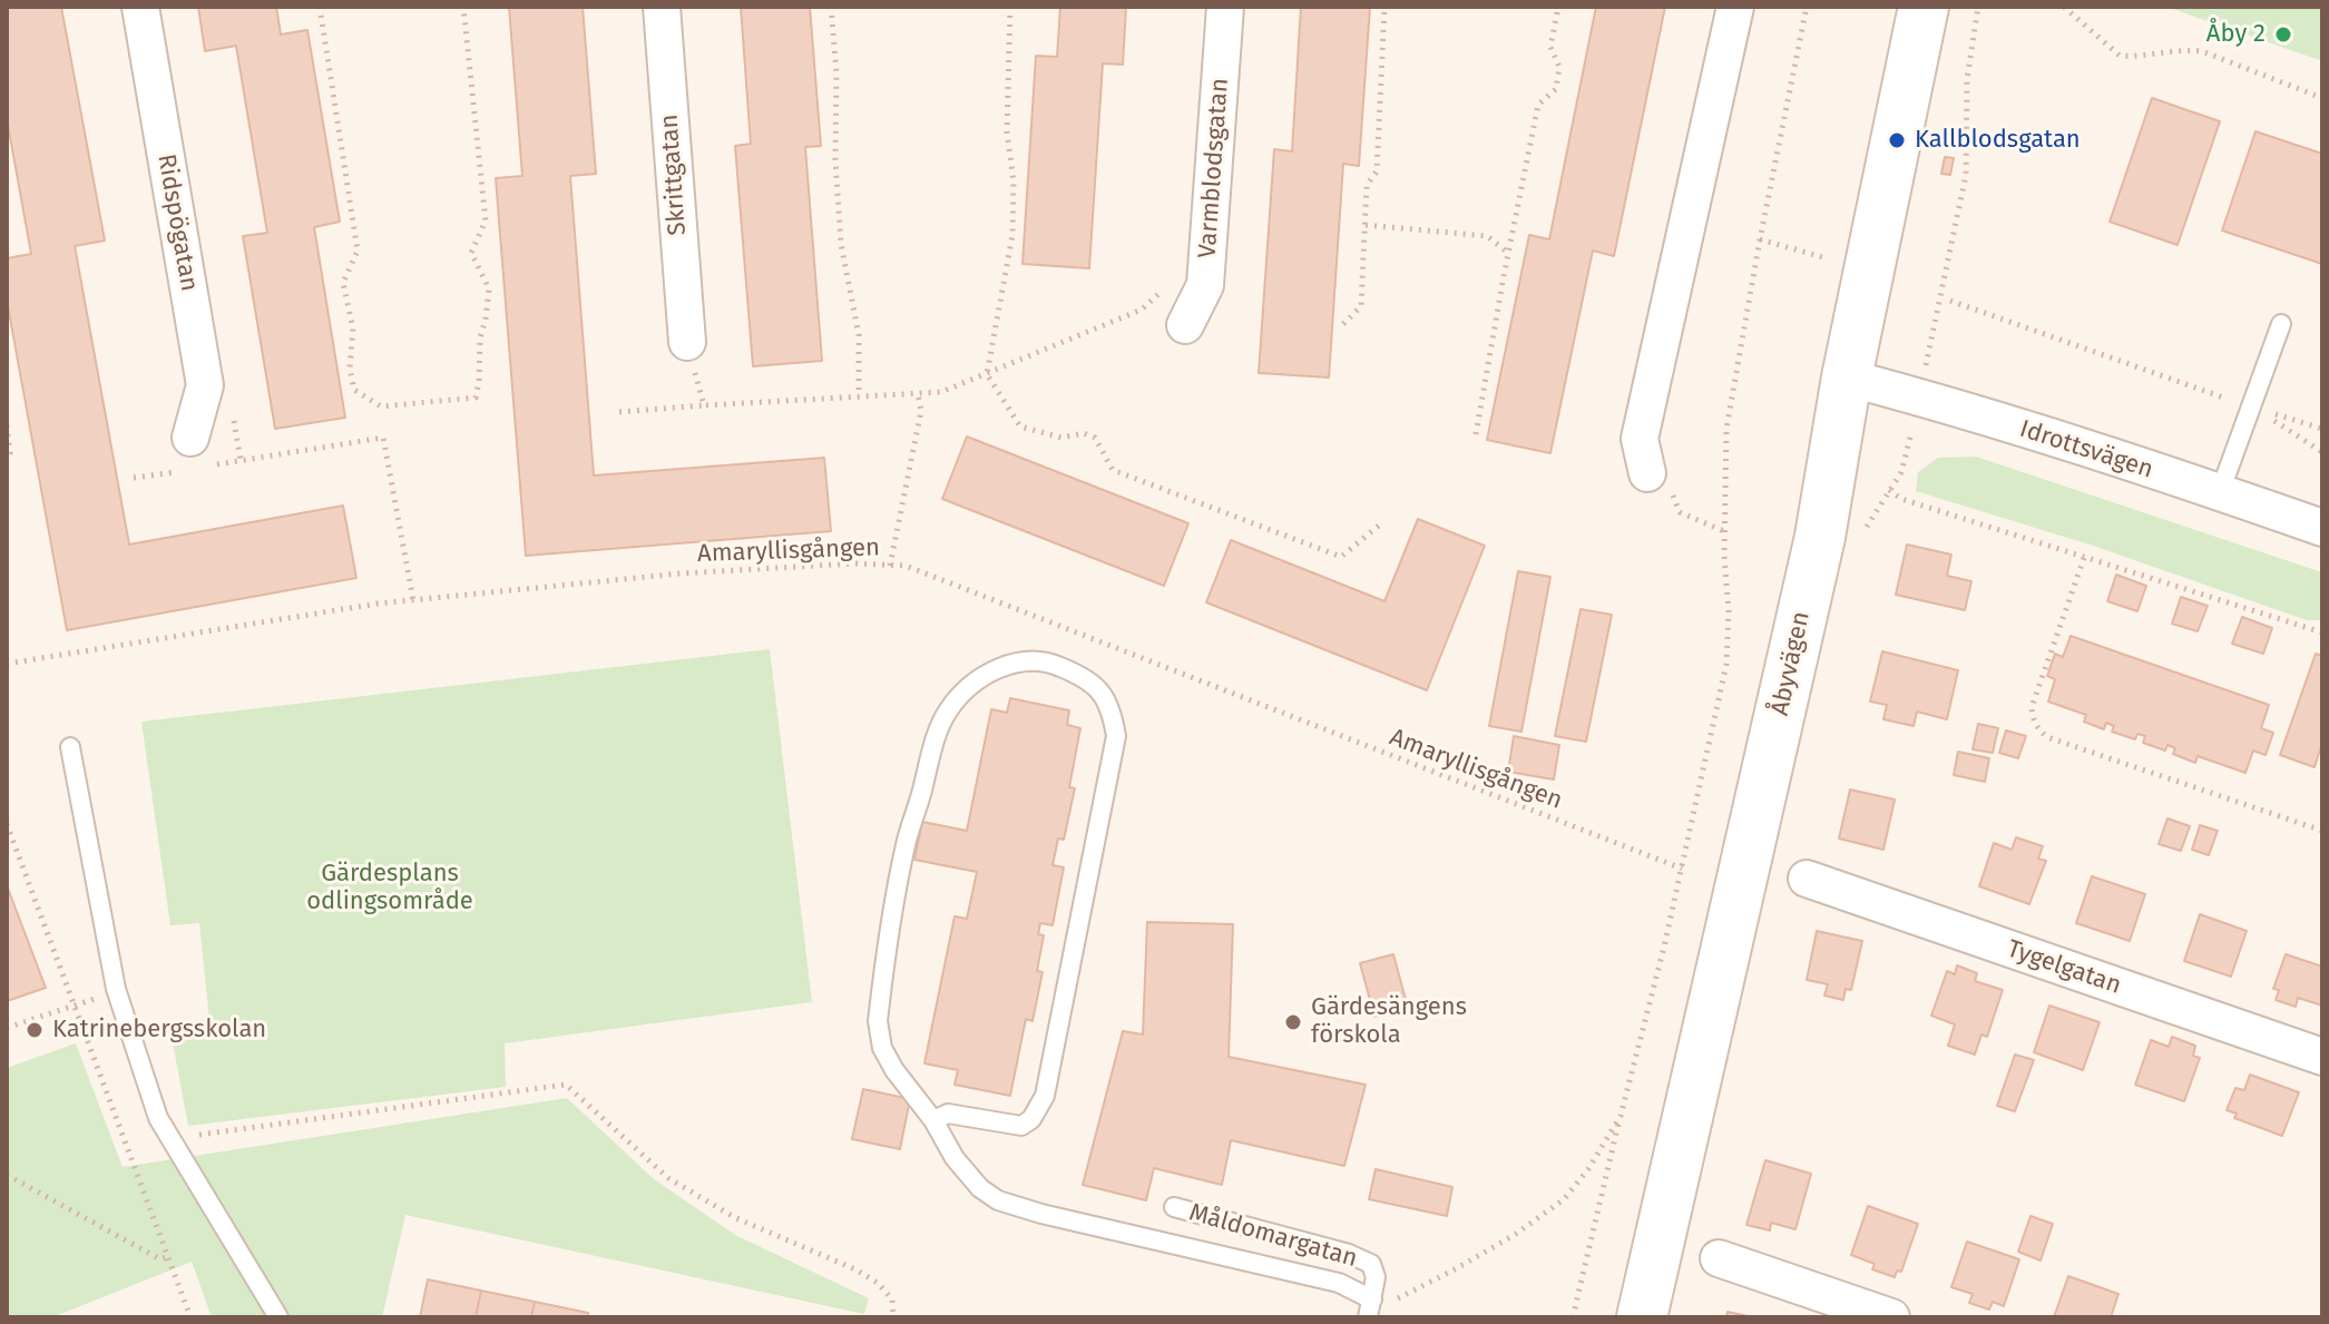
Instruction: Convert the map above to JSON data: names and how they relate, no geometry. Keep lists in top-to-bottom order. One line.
{"streets":{"street":["Varmblodsgatan","Skrittgatan","Ridspögatan","Idrottsvägen","Åbyvägen","Tygelgatan"],"lane":["Måldomargatan"],"path":["Amaryllisgången"]},"crossings":[["Idrottsvägen","Åbyvägen"]],"parks":["Gärdesplans odlingsområde"],"places":["Åby 2","Kallblodsgatan","Gärdesängens förskola","Katrinebergsskolan"]}
